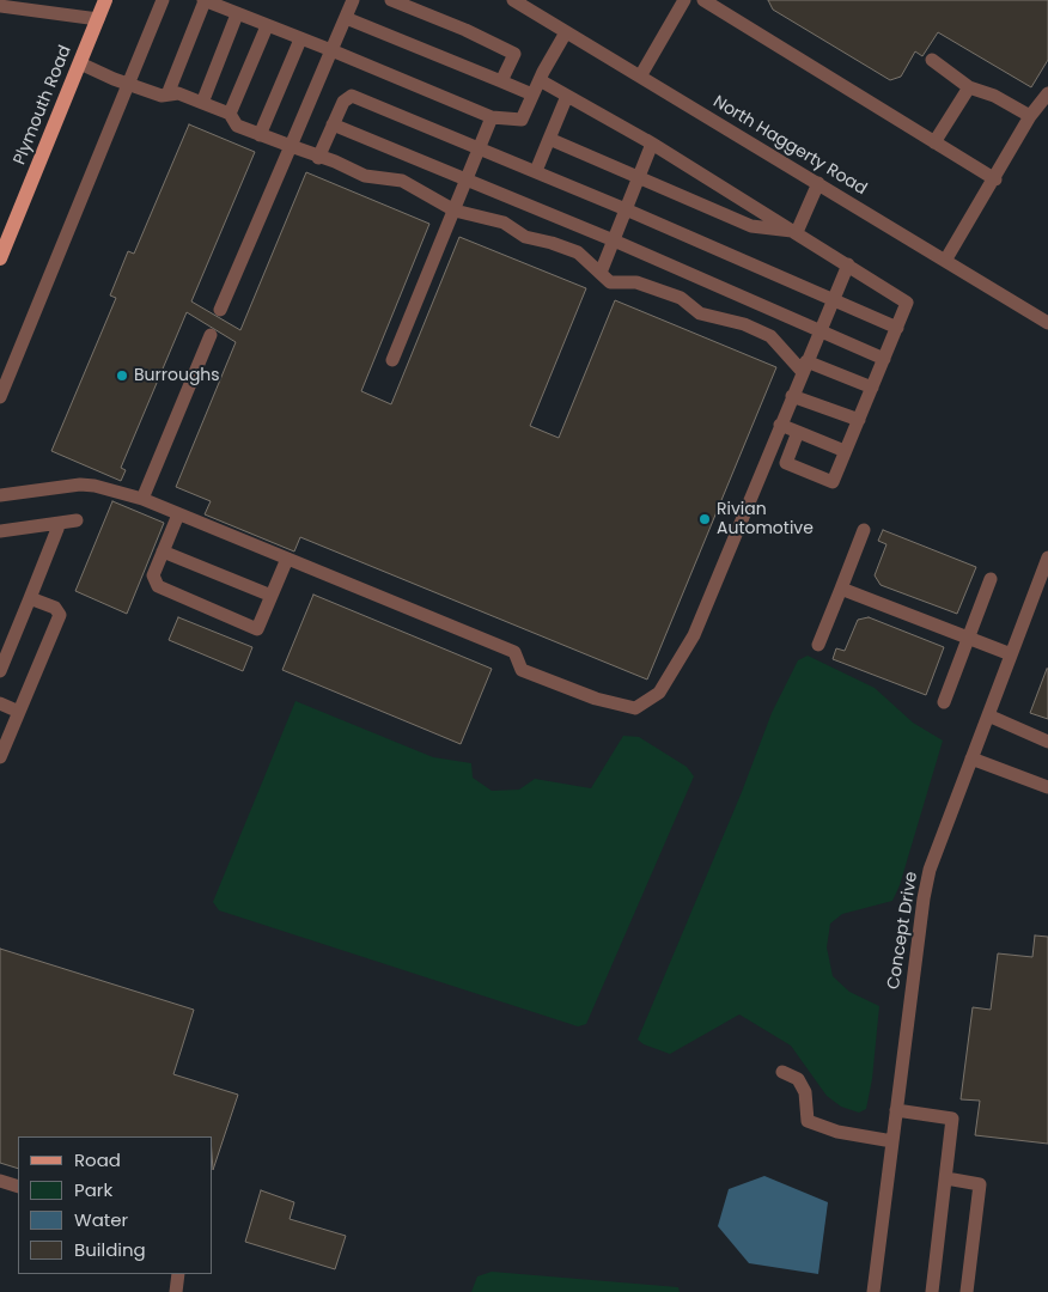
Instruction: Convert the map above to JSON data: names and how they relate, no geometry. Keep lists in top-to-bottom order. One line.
{"streets":{"main road":["Plymouth Road"],"street":["North Haggerty Road","Concept Drive"]},"places":["Burroughs","Rivian Automotive"],"legend":["Road","Park","Water","Building"]}
